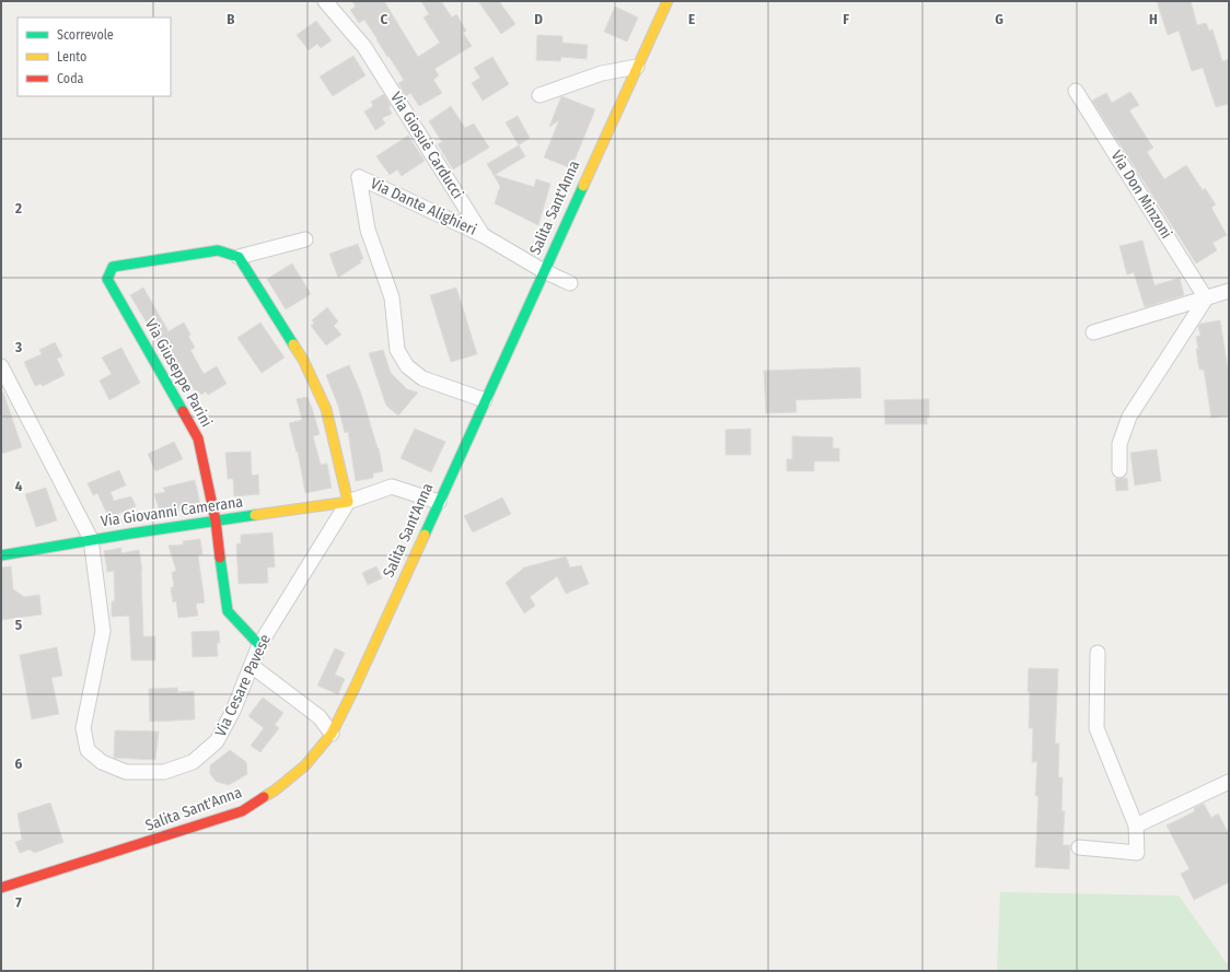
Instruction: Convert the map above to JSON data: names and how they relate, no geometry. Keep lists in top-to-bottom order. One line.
{"streets":{"street":["Via Giosuè Carducci","Via Don Minzoni","Via Dante Alighieri","Salita Sant'Anna","Via Giuseppe Parini","Via Giovanni Camerana","Via Cesare Pavese"]},"crossings":[["Via Giosuè Carducci","Via Dante Alighieri"],["Via Giosuè Carducci","Salita Sant'Anna"],["Via Dante Alighieri","Salita Sant'Anna"],["Via Giuseppe Parini","Via Giovanni Camerana"],["Via Giuseppe Parini","Via Cesare Pavese"],["Via Giovanni Camerana","Via Cesare Pavese"]],"legend":["Scorrevole","Lento","Coda"],"grid":{"columns":["B","C","D","E","F","G","H"],"rows":["2","3","4","5","6","7"]}}
